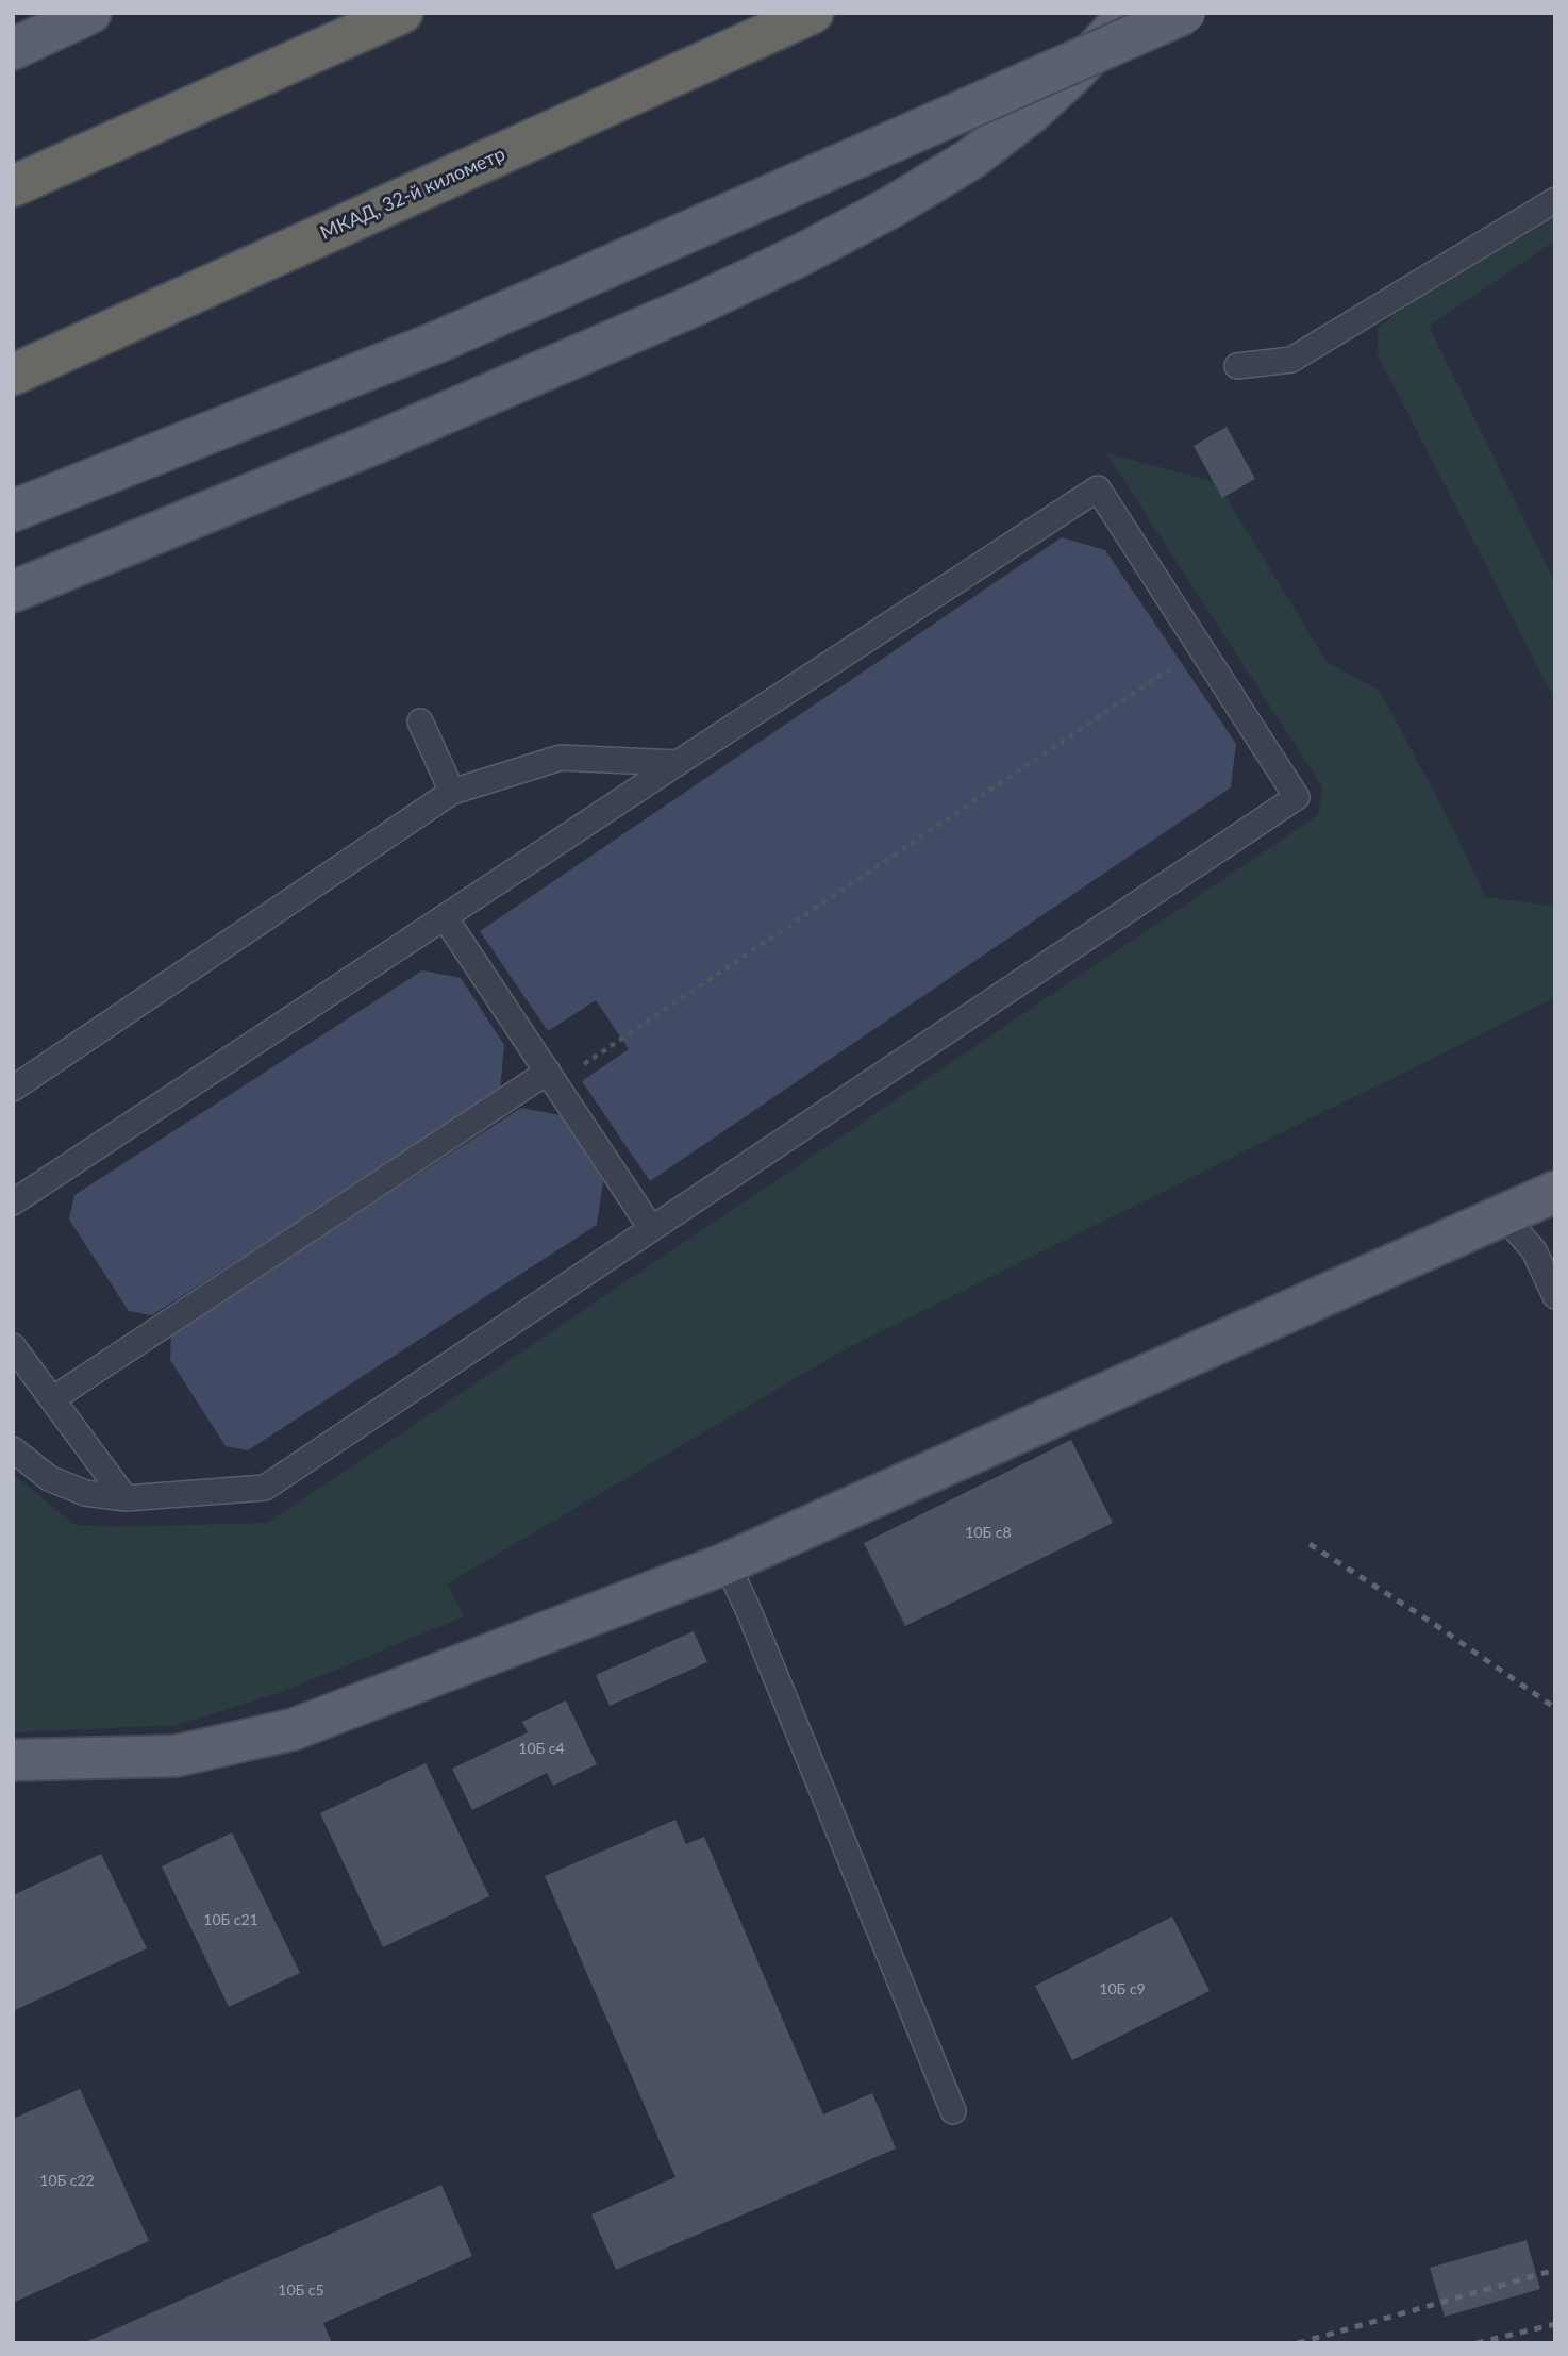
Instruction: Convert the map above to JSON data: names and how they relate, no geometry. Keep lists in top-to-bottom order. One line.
{"streets":{"highway":["МКАД, 32-й километр"]},"house_numbers":["10Б с8","10Б с4","10Б с21","10Б с9","10Б с22","10Б с5"]}
